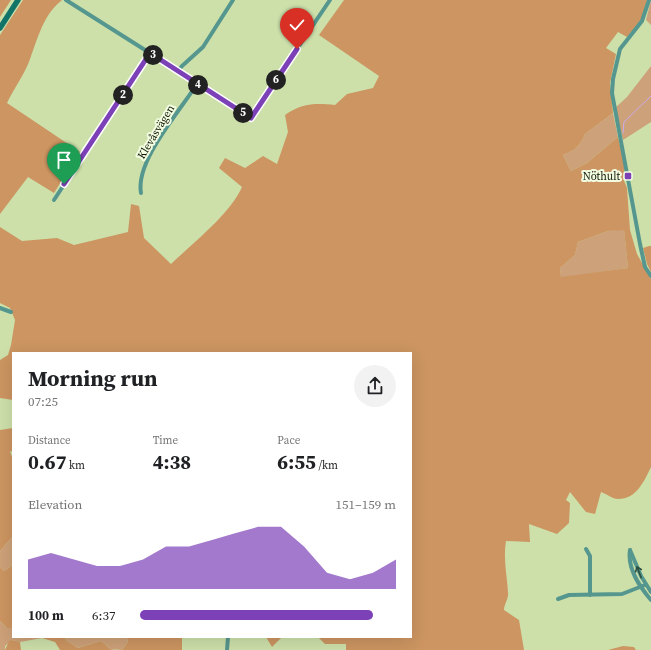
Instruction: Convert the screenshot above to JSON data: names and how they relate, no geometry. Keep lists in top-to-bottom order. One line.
{"streets":{"street":["Klevåsvägen"]},"places":{"transit":["Nöthult"]},"page":{"pins":["3","6","4","2","5"],"heading":["Morning run","07:25"],"stats":[["Distance","0.67 km"],["Time","4:38"],["Pace","6:55 /km"]],"chart":["Elevation","151–159 m"],"list":[{"name":"100 m","note":"6:37"}]}}
